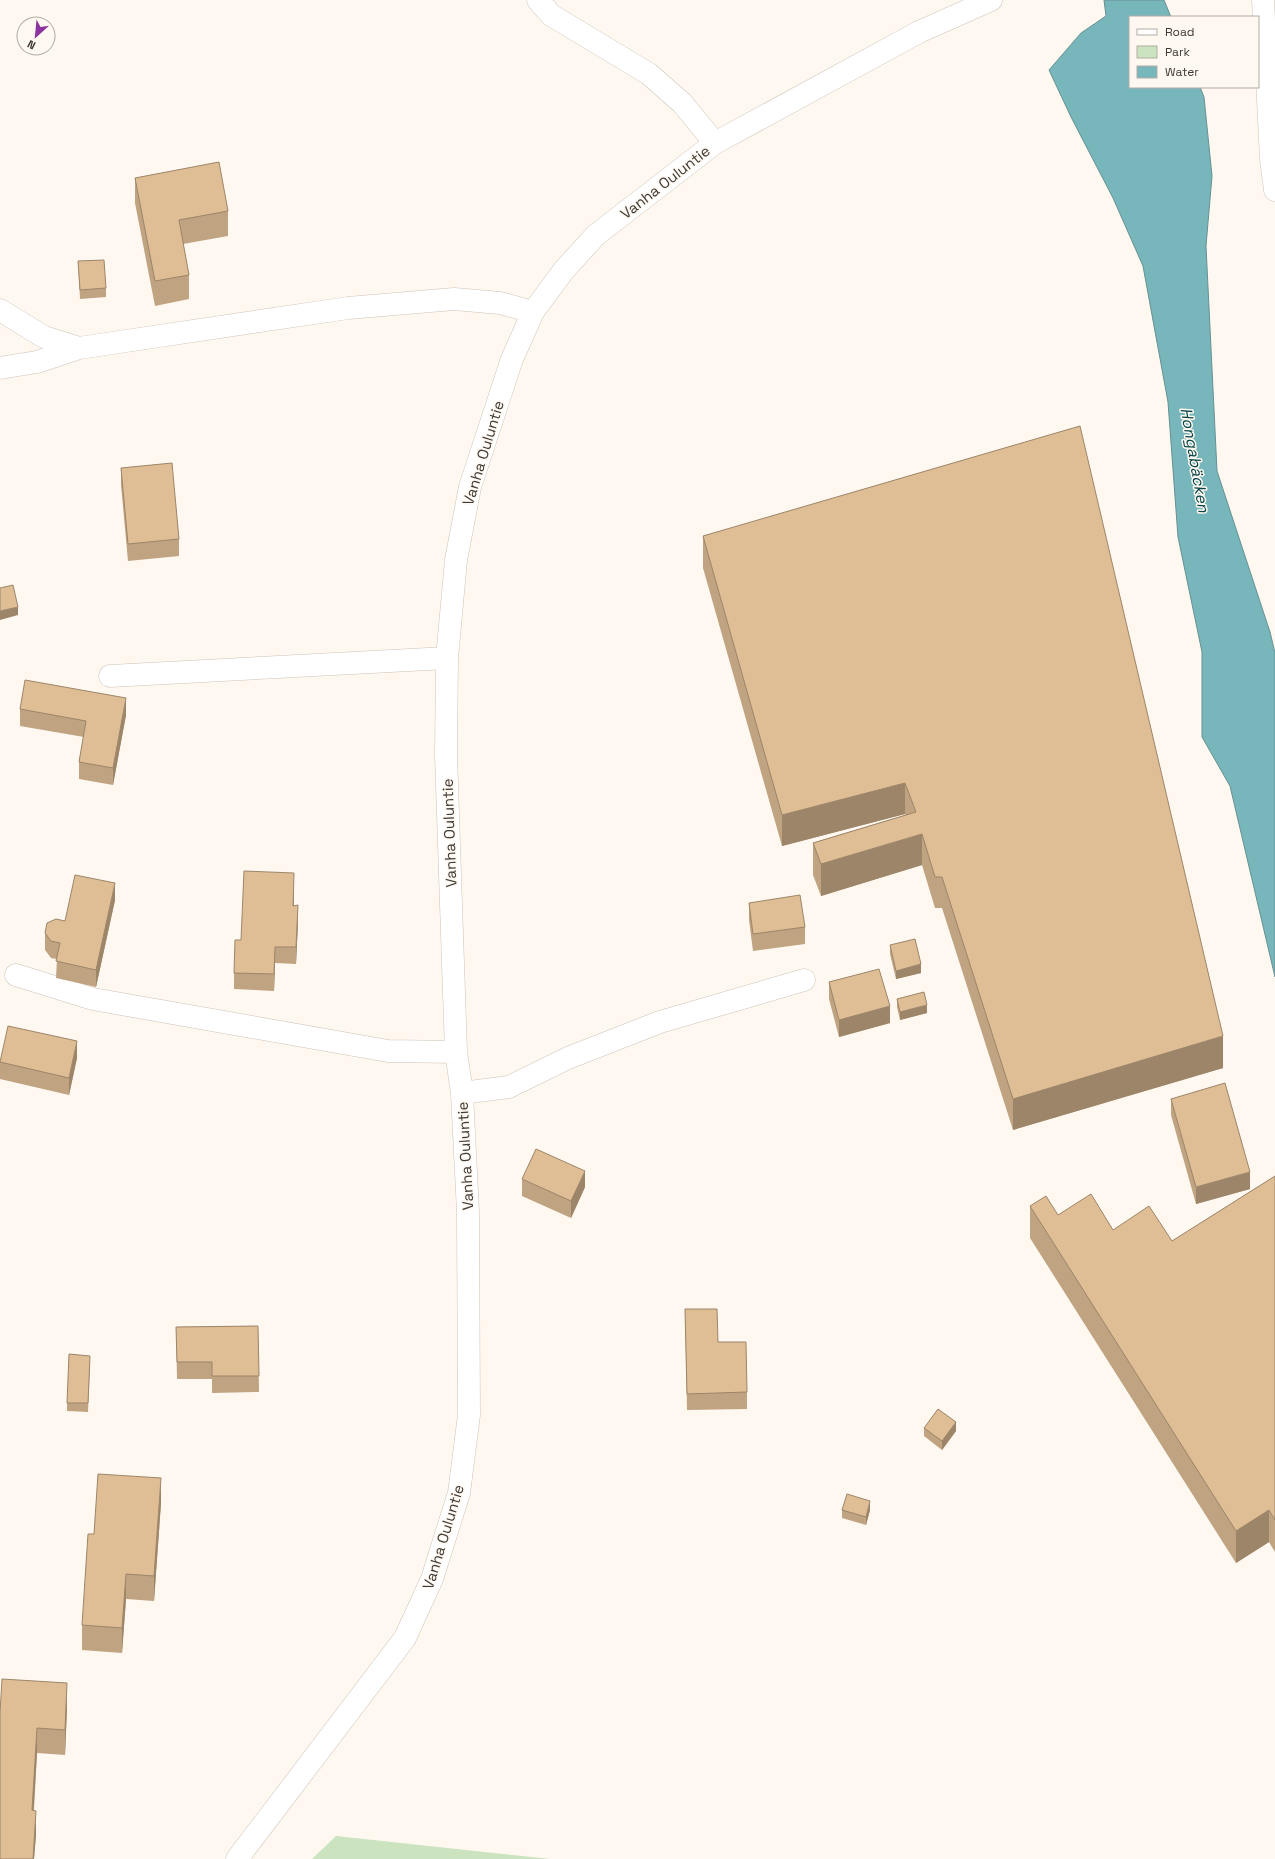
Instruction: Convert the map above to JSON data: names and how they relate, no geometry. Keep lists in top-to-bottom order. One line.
{"streets":{"street":["Vanha Ouluntie"]},"water":["Hongabäcken"],"legend":["Road","Park","Water"],"north":"bottom left"}
